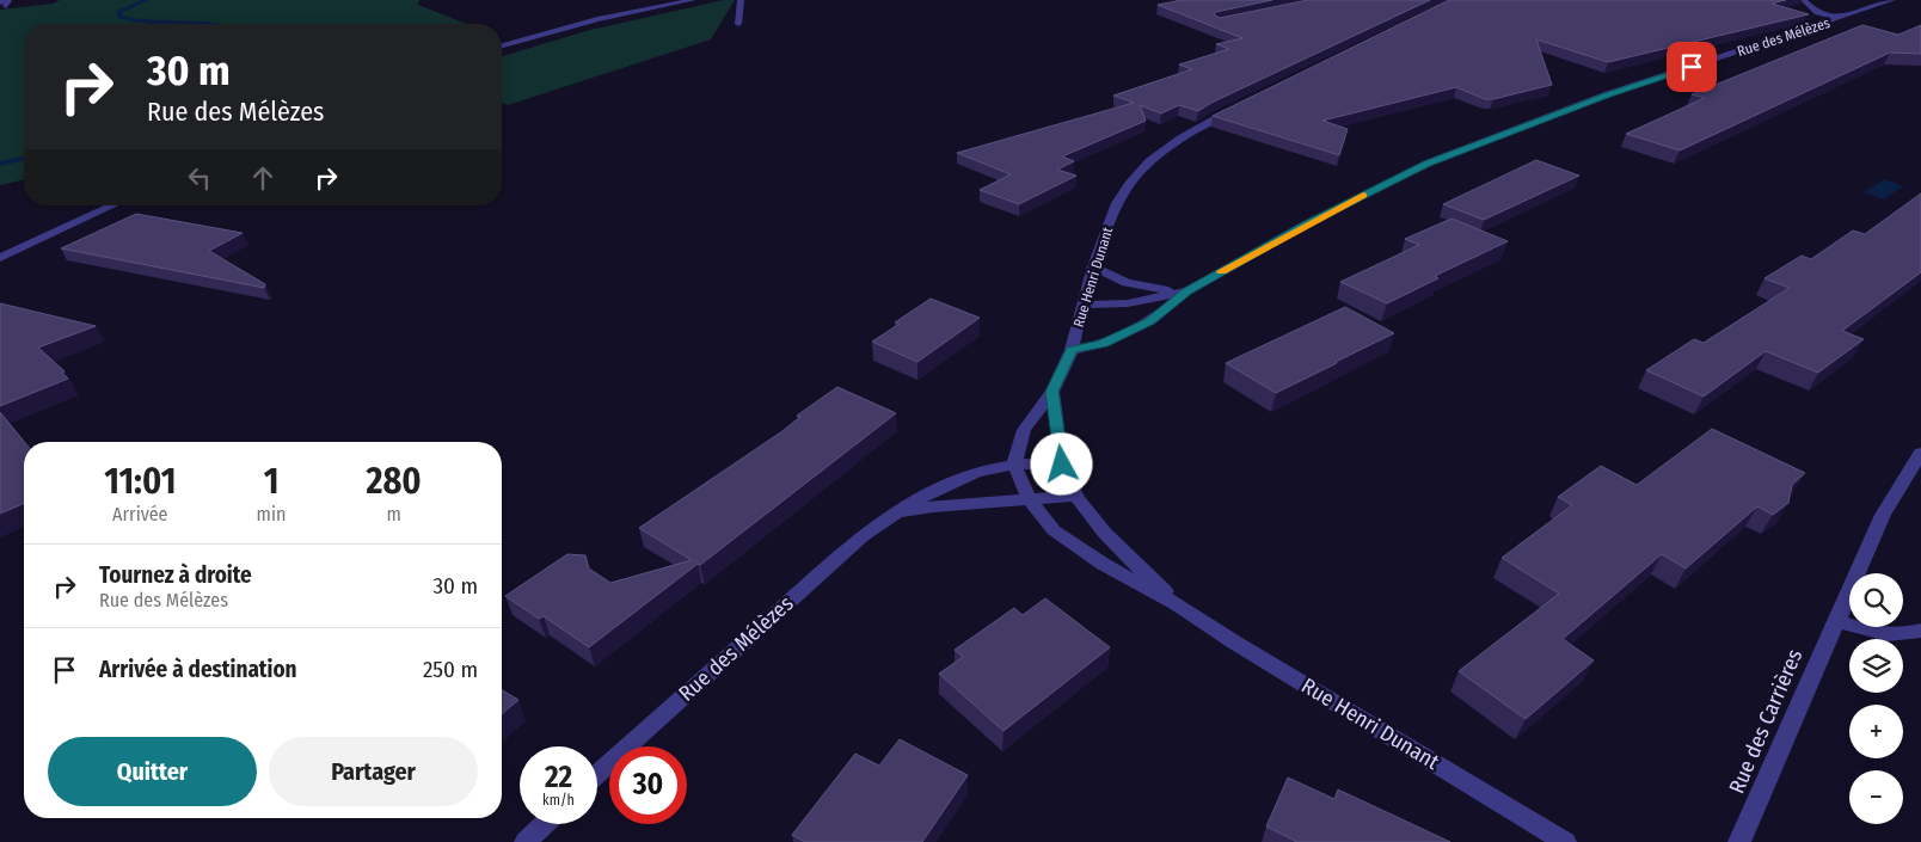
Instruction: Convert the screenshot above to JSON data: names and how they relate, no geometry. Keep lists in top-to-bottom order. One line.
{"streets":{"street":["Rue des Mélèzes","Rue Henri Dunant","Rue des Carrières"]},"crossings":[["Rue des Mélèzes","Rue Henri Dunant"]],"page":{"turn":["30 m","Rue des Mélèzes"],"eta":["11:01","Arrivée","1","min","280","m"],"list":[{"name":"Tournez à droite","note":"Rue des Mélèzes","value":"30 m"},{"name":"Arrivée à destination","value":"250 m"}],"map_buttons":["+","−"],"buttons":["Quitter","Partager"],"speed":"22 km/h","limit":"30"}}
